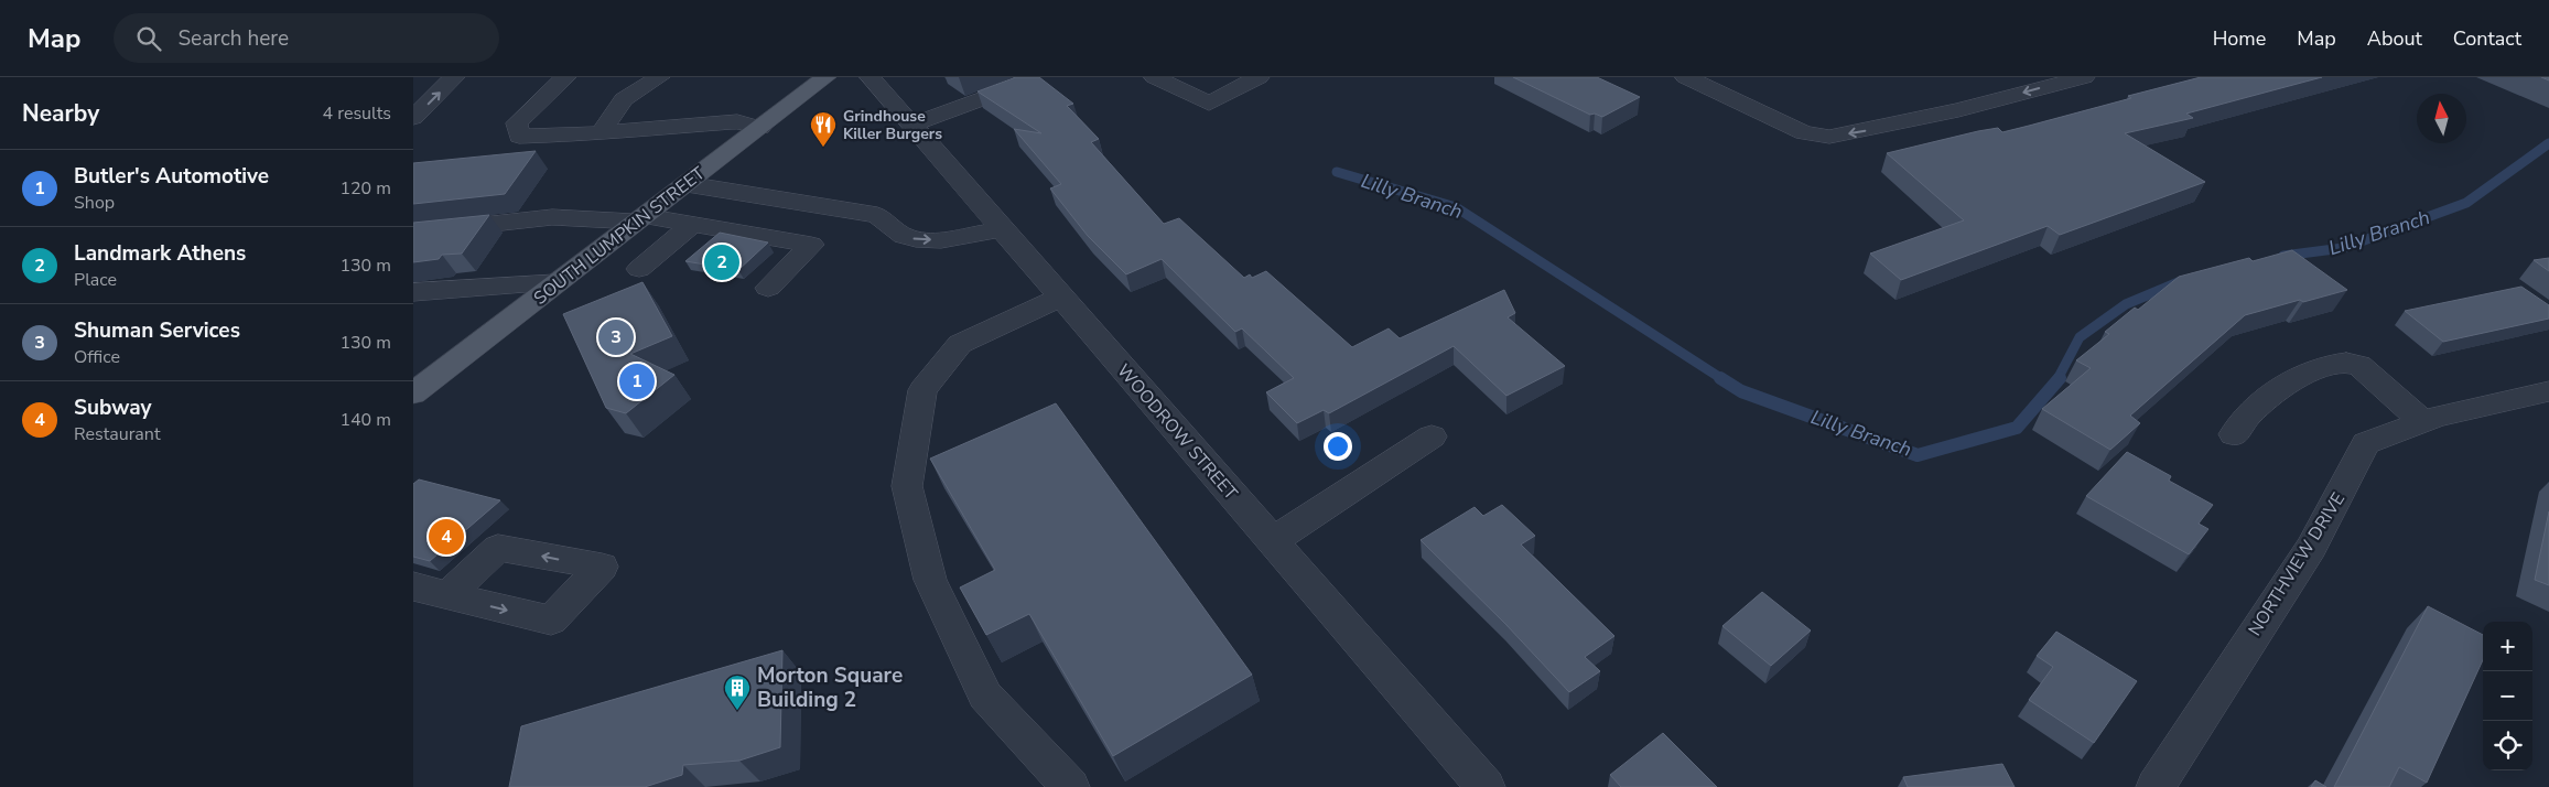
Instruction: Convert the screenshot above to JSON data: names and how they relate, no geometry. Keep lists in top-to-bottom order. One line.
{"streets":{"main road":["SOUTH LUMPKIN STREET"],"street":["WOODROW STREET","NORTHVIEW DRIVE"]},"water":["Lilly Branch"],"places":{"restaurant":["Grindhouse Killer Burgers"],"building":["Morton Square Building 2"]},"north":"top","page":{"header":"Map","search":"Search here","nav":["Home","Map","About","Contact"],"heading":["Nearby","4 results"],"list":[{"mark":"1","name":"Butler's Automotive","note":"Shop","value":"120 m"},{"mark":"2","name":"Landmark Athens","note":"Place","value":"130 m"},{"mark":"3","name":"Shuman Services","note":"Office","value":"130 m"},{"mark":"4","name":"Subway","note":"Restaurant","value":"140 m"}],"pins":["2","3","1","4"],"map_buttons":["+","−"]}}
